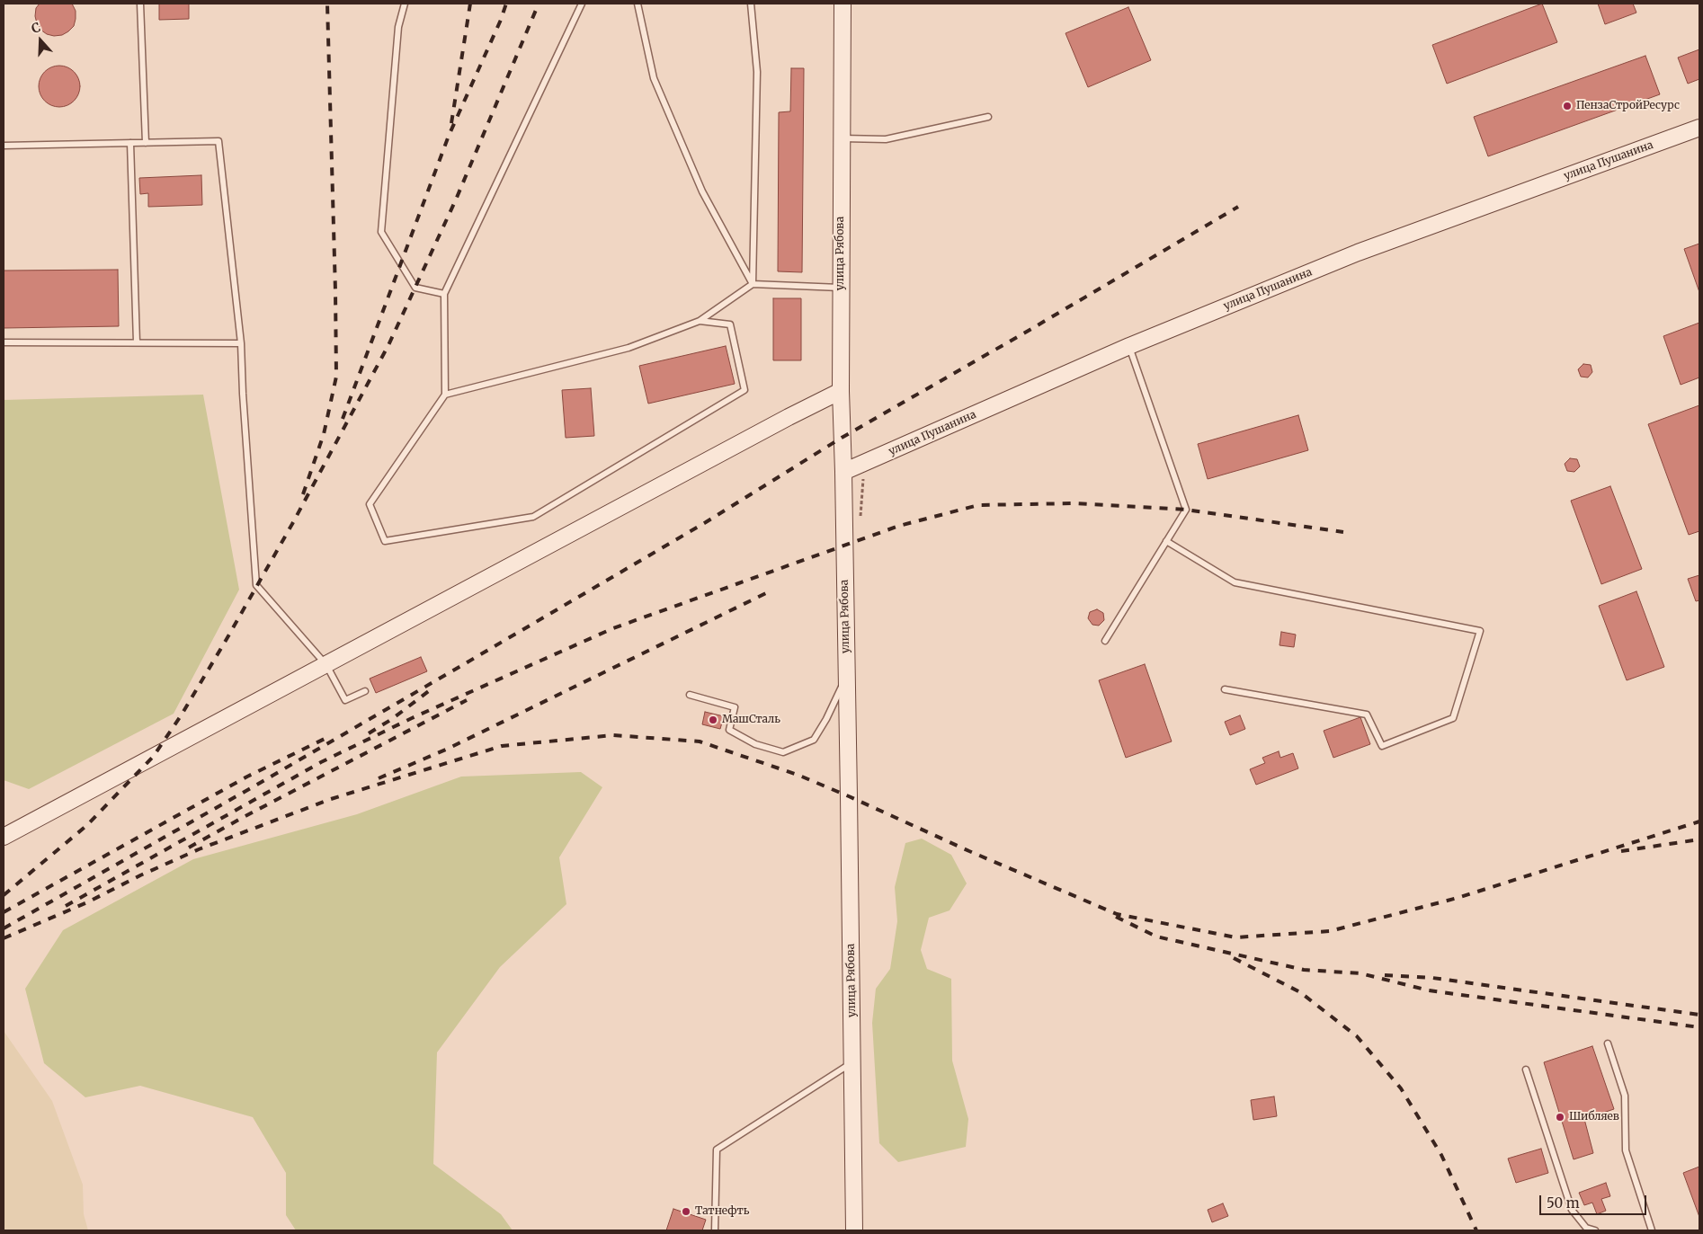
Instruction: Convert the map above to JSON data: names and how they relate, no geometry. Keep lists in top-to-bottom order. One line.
{"streets":{"street":["улица Пушанина","улица Рябова"]},"crossings":[["улица Пушанина","улица Рябова"]],"places":["ПензаСтройРесурс","МашСталь","Шибляев","Татнефть"],"scale_bar":"50 m","north":"top"}
